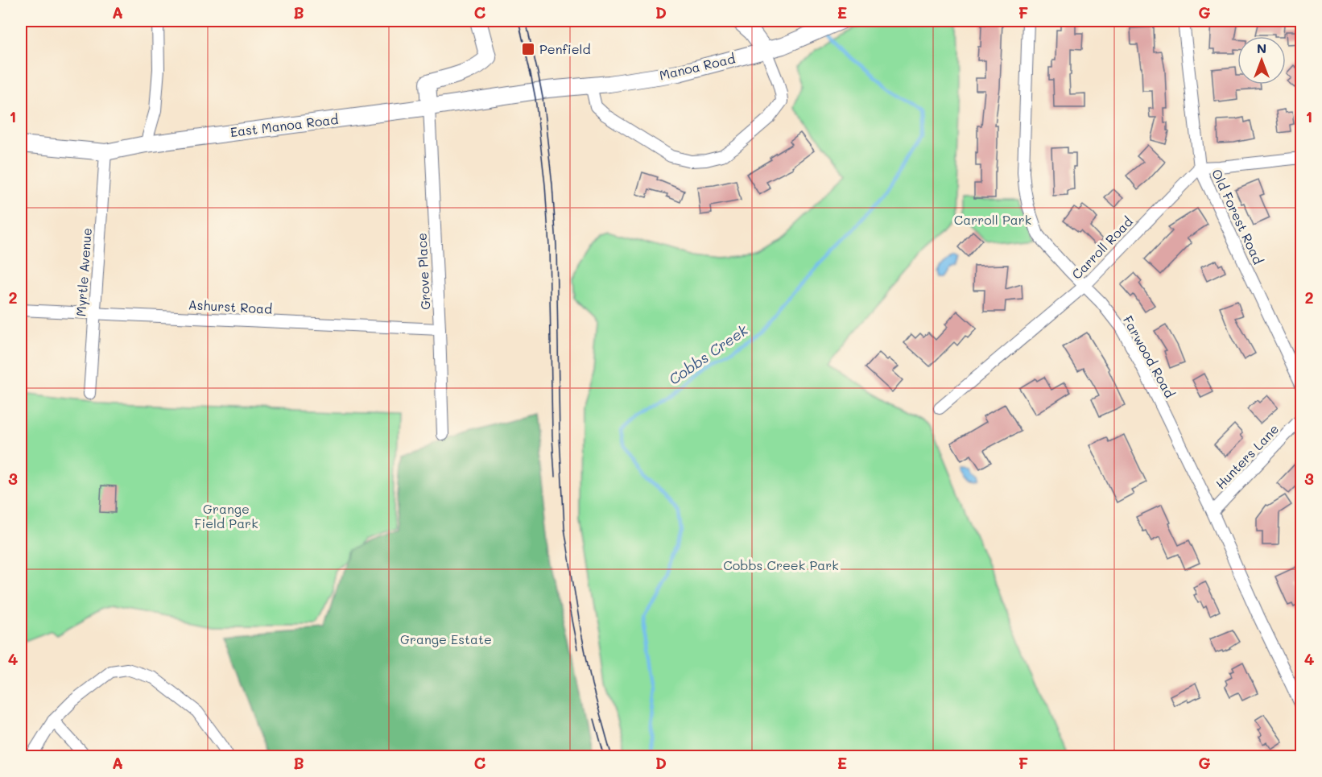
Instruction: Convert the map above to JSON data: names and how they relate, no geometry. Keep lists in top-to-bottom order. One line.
{"streets":{"main road":["Manoa Road","East Manoa Road"],"street":["Old Forest Road","Carroll Road","Grove Place","Myrtle Avenue","Ashurst Road","Farwood Road","Hunters Lane"]},"crossings":[["Manoa Road","East Manoa Road"],["East Manoa Road","Grove Place"],["East Manoa Road","Myrtle Avenue"],["Old Forest Road","Carroll Road"],["Carroll Road","Farwood Road"],["Grove Place","Ashurst Road"],["Myrtle Avenue","Ashurst Road"],["Farwood Road","Hunters Lane"]],"water":["Cobbs Creek"],"parks":["Carroll Park","Grange Field Park","Cobbs Creek Park","Grange Estate"],"places":{"transit":["Penfield"]},"north":"top","grid":{"columns":["A","B","C","D","E","F","G"],"rows":["1","2","3","4"]}}
